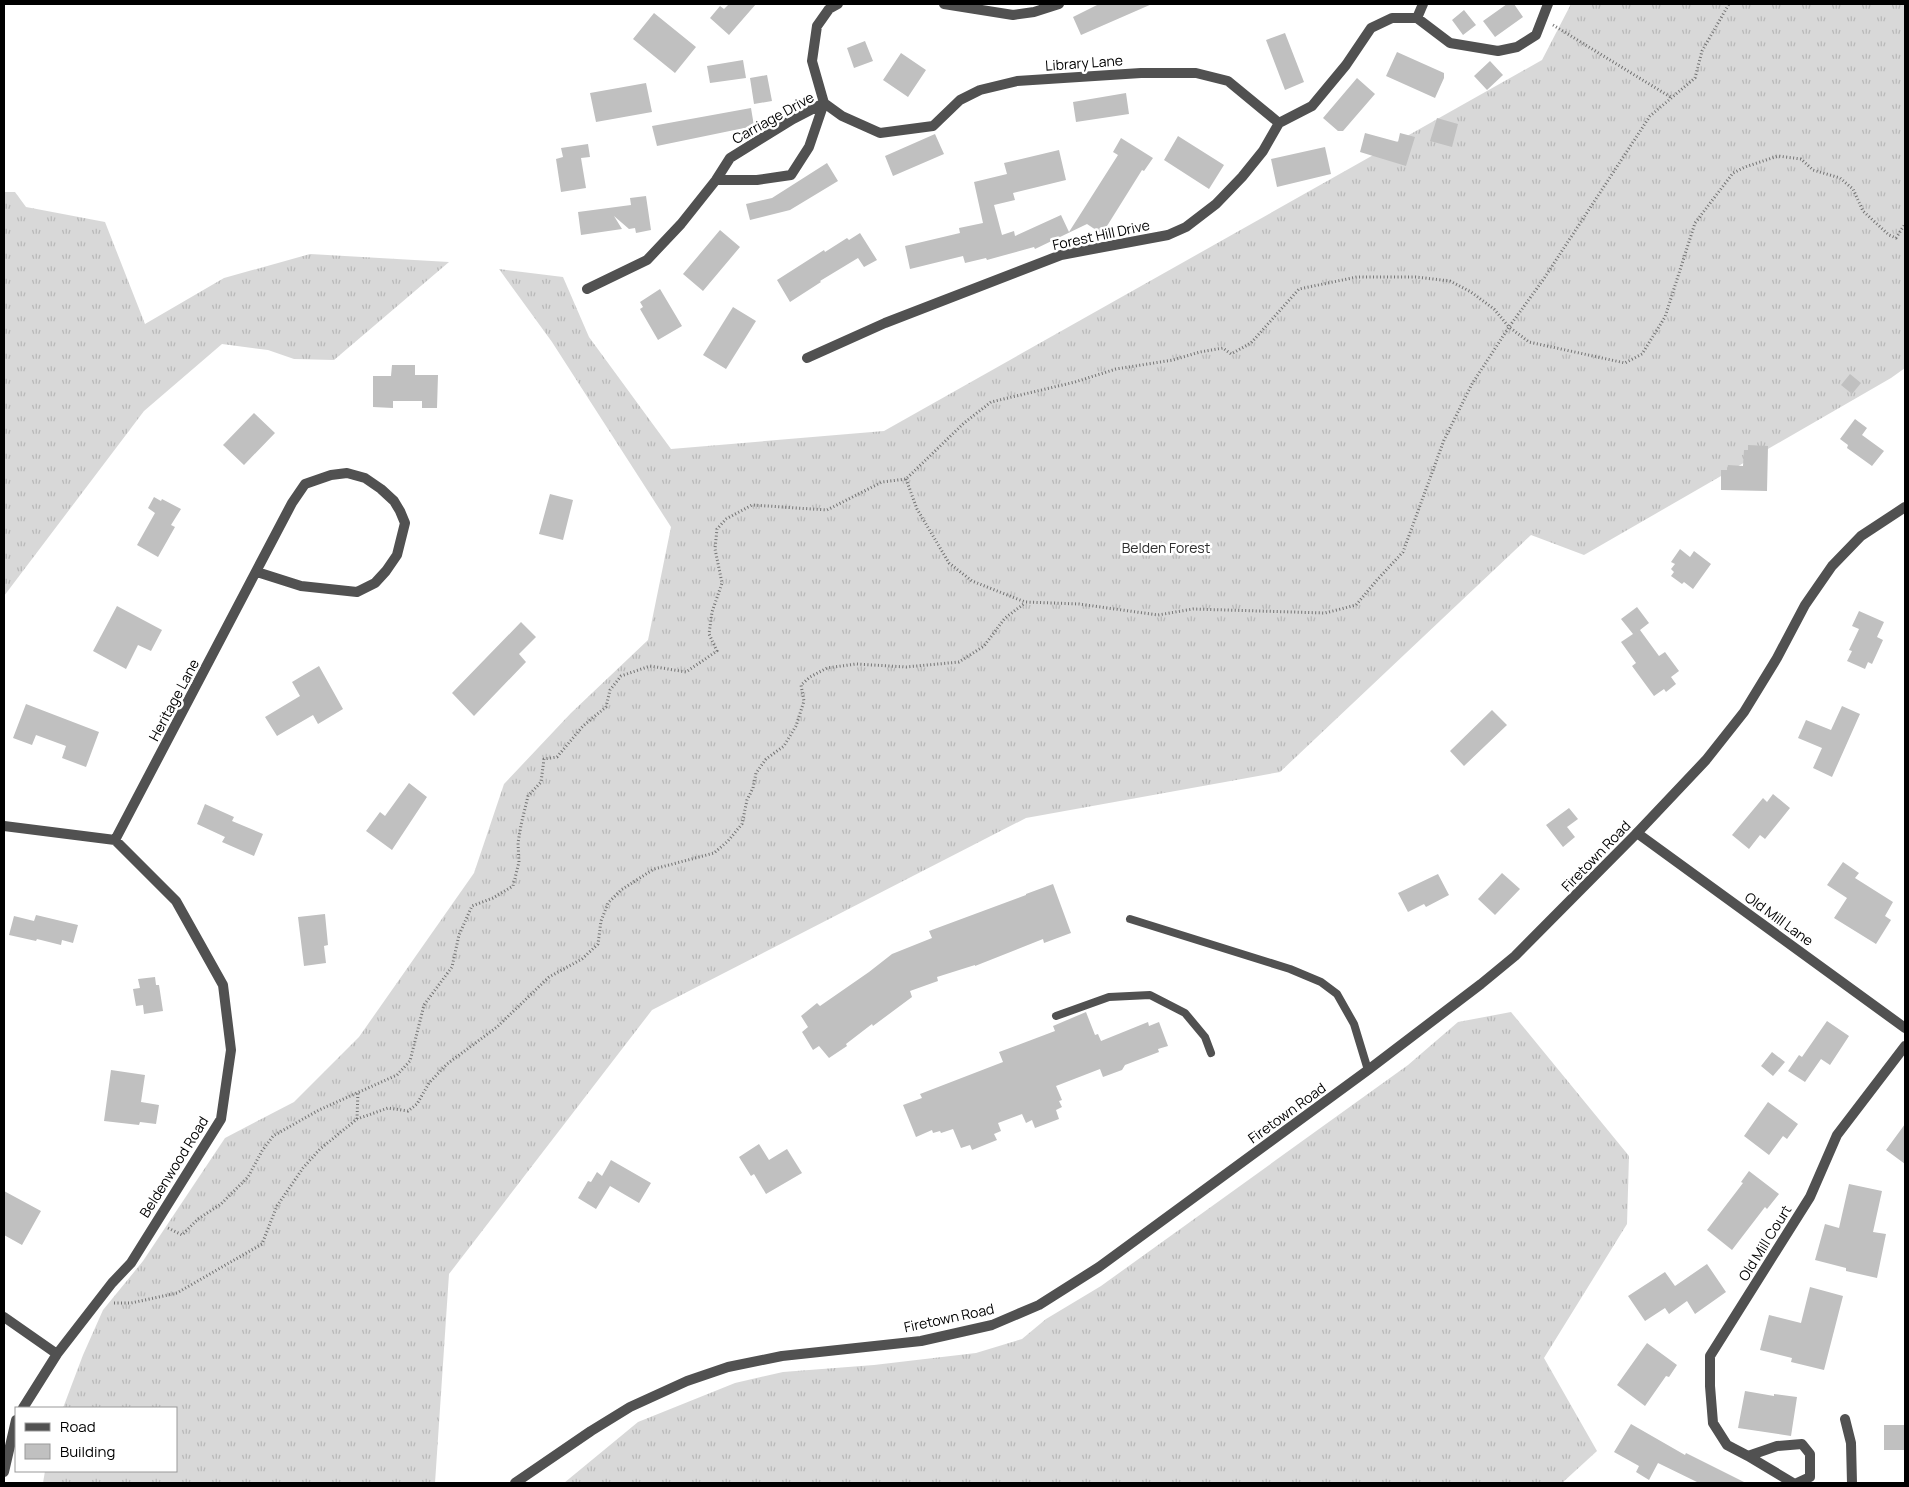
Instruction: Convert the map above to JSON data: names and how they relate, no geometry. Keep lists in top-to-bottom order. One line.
{"streets":{"street":["Library Lane","Carriage Drive","Forest Hill Drive","Heritage Lane","Firetown Road","Old Mill Lane","Beldenwood Road","Old Mill Court"]},"crossings":[["Library Lane","Carriage Drive"],["Library Lane","Forest Hill Drive"],["Heritage Lane","Beldenwood Road"],["Firetown Road","Old Mill Lane"]],"parks":["Belden Forest"],"legend":["Road","Building"]}
